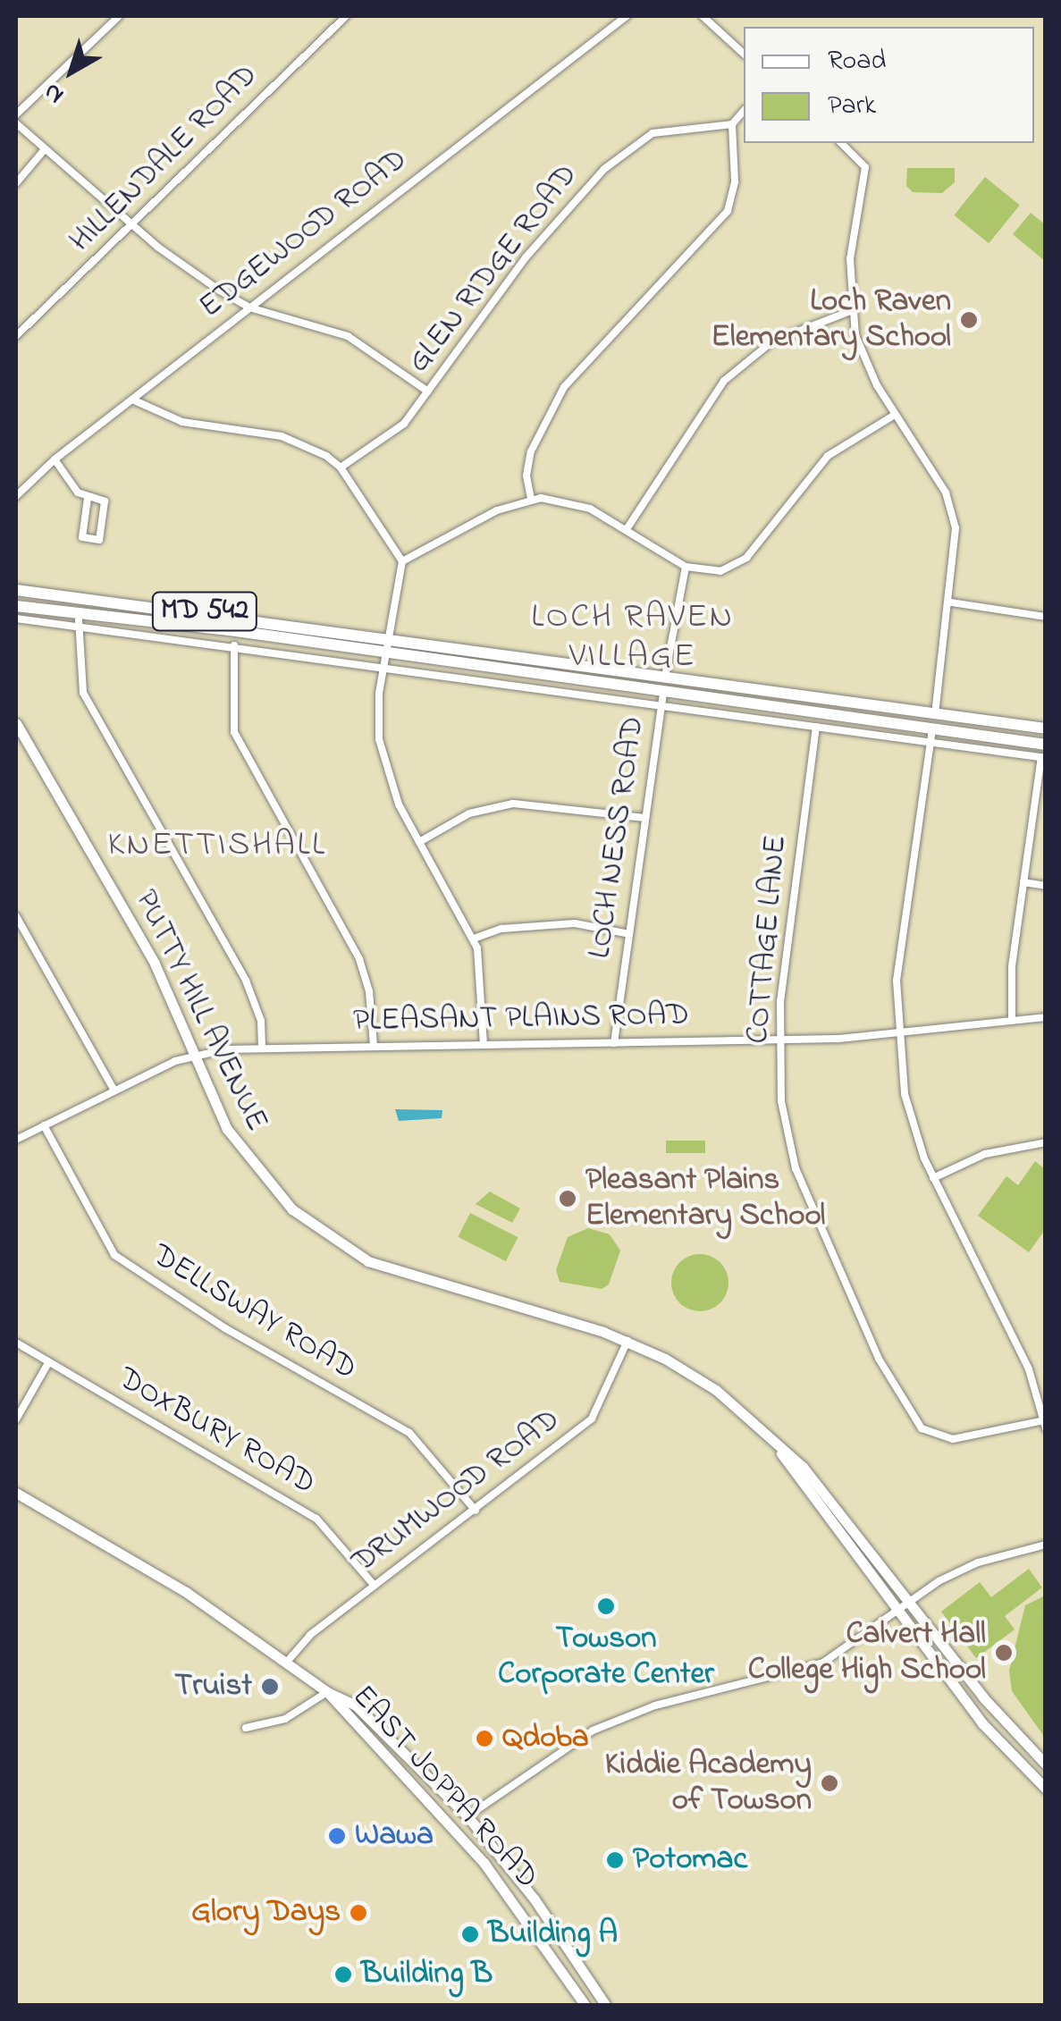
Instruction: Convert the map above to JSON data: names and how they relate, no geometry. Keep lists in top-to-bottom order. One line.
{"streets":{"main road":["MD 542"],"street":["HILLENDALE ROAD","EDGEWOOD ROAD","GLEN RIDGE ROAD","LOCH NESS ROAD","COTTAGE LANE","PUTTY HILL AVENUE","PLEASANT PLAINS ROAD","DELLSWAY ROAD","DOXBURY ROAD","DRUMWOOD ROAD","EAST JOPPA ROAD"]},"crossings":[["MD 542","LOCH NESS ROAD"],["LOCH NESS ROAD","PLEASANT PLAINS ROAD"],["COTTAGE LANE","PLEASANT PLAINS ROAD"],["PUTTY HILL AVENUE","PLEASANT PLAINS ROAD"],["PUTTY HILL AVENUE","DRUMWOOD ROAD"],["PLEASANT PLAINS ROAD","DELLSWAY ROAD"],["DELLSWAY ROAD","DRUMWOOD ROAD"],["DOXBURY ROAD","DRUMWOOD ROAD"],["DRUMWOOD ROAD","EAST JOPPA ROAD"]],"districts":["LOCH RAVEN VILLAGE","KNETTISHALL"],"places":["Loch Raven Elementary School","Pleasant Plains Elementary School","Towson Corporate Center","Calvert Hall College High School","Truist","Qdoba","Kiddie Academy of Towson","Wawa","Potomac","Glory Days","Building A","Building B"],"legend":["Road","Park"],"north":"bottom left"}
